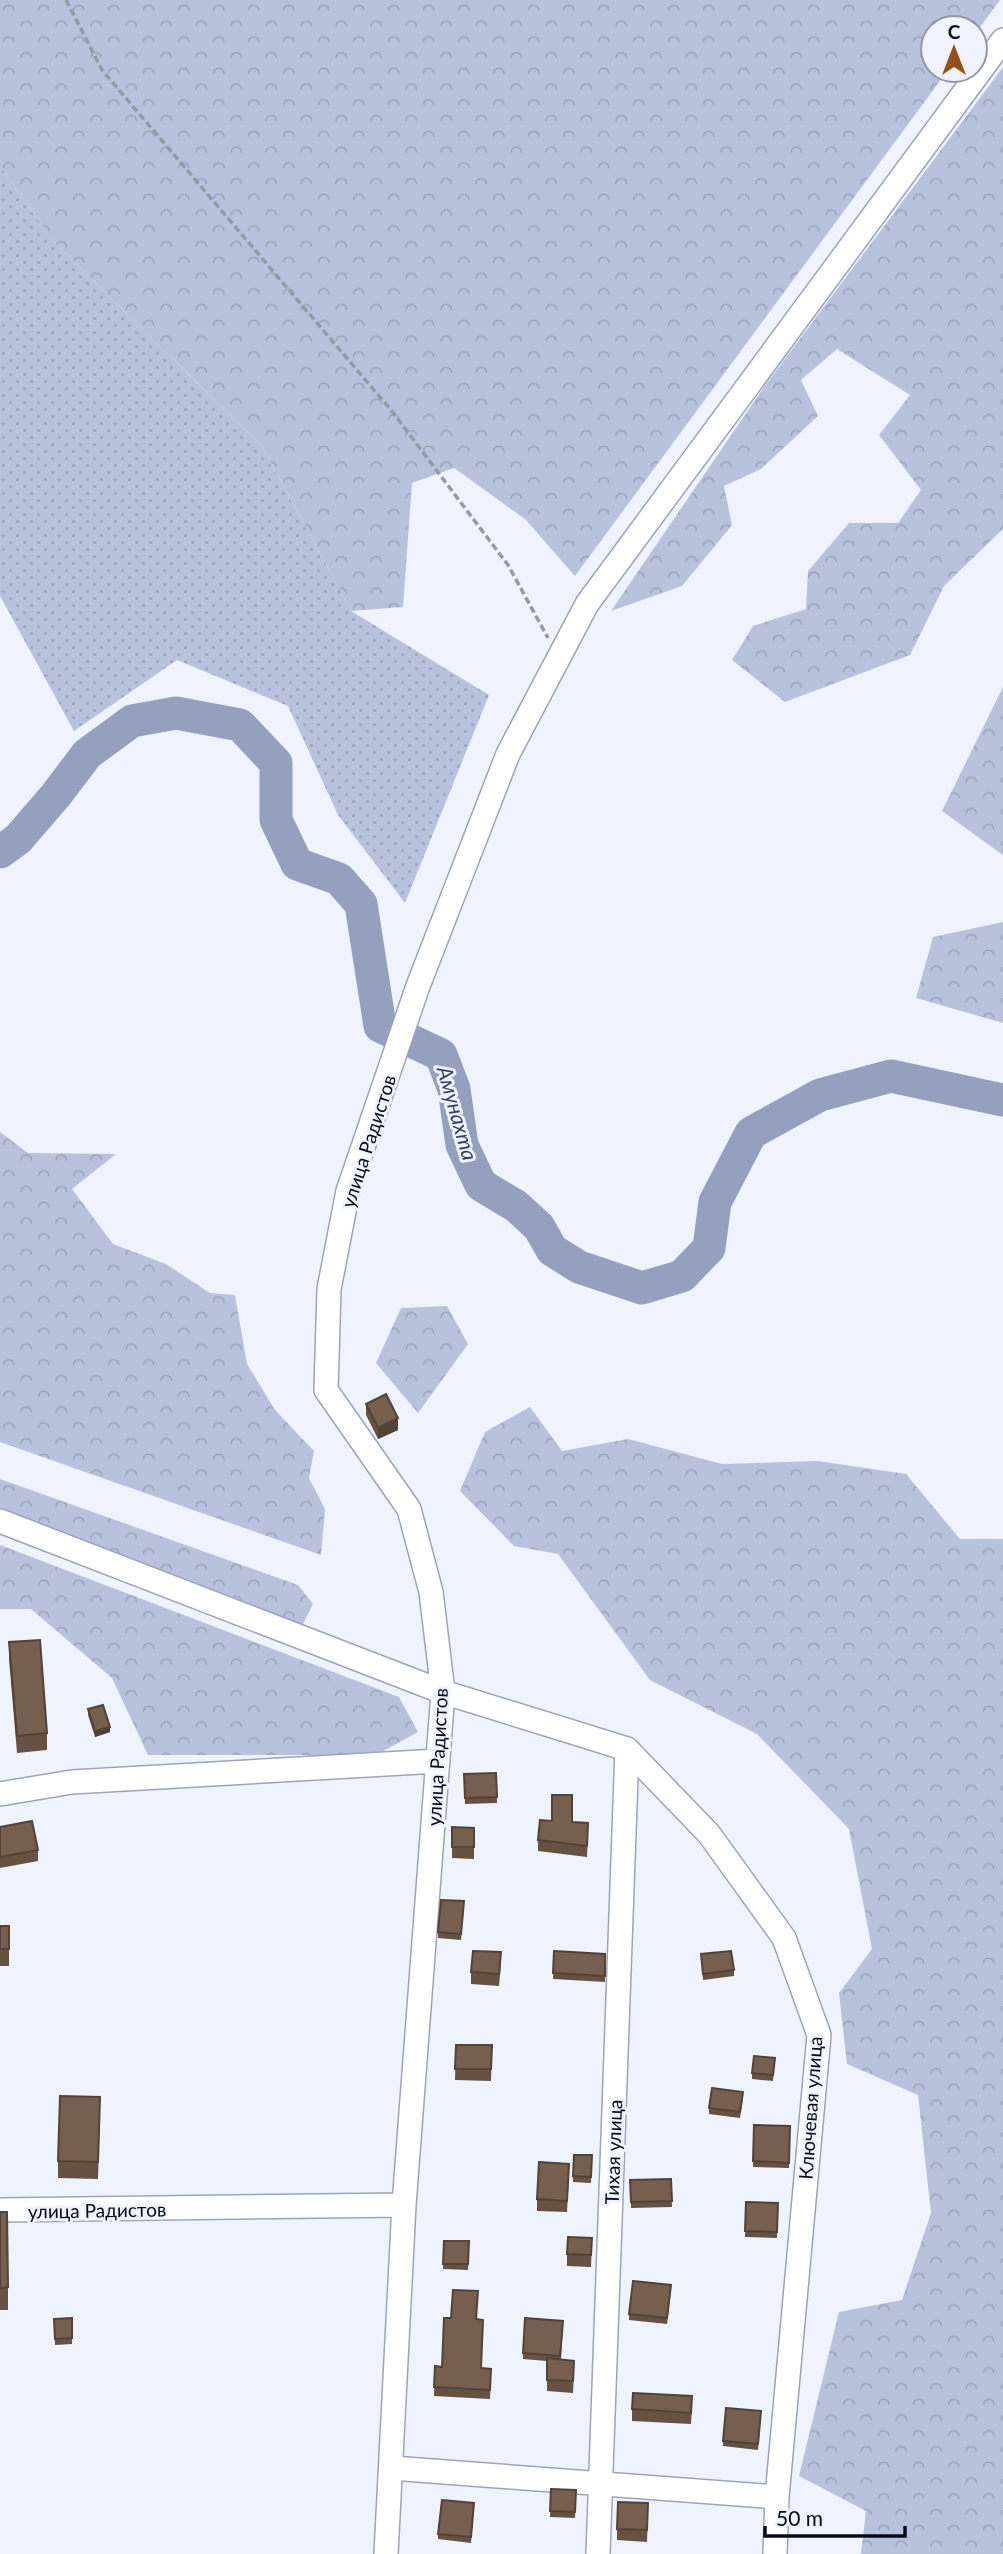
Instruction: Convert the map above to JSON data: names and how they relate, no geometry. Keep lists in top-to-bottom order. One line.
{"streets":{"street":["улица Радистов","Ключевая улица","Тихая улица"]},"crossings":[["улица Радистов","Ключевая улица"],["Ключевая улица","Тихая улица"]],"water":["Амунахта"],"scale_bar":"50 m","north":"top"}
